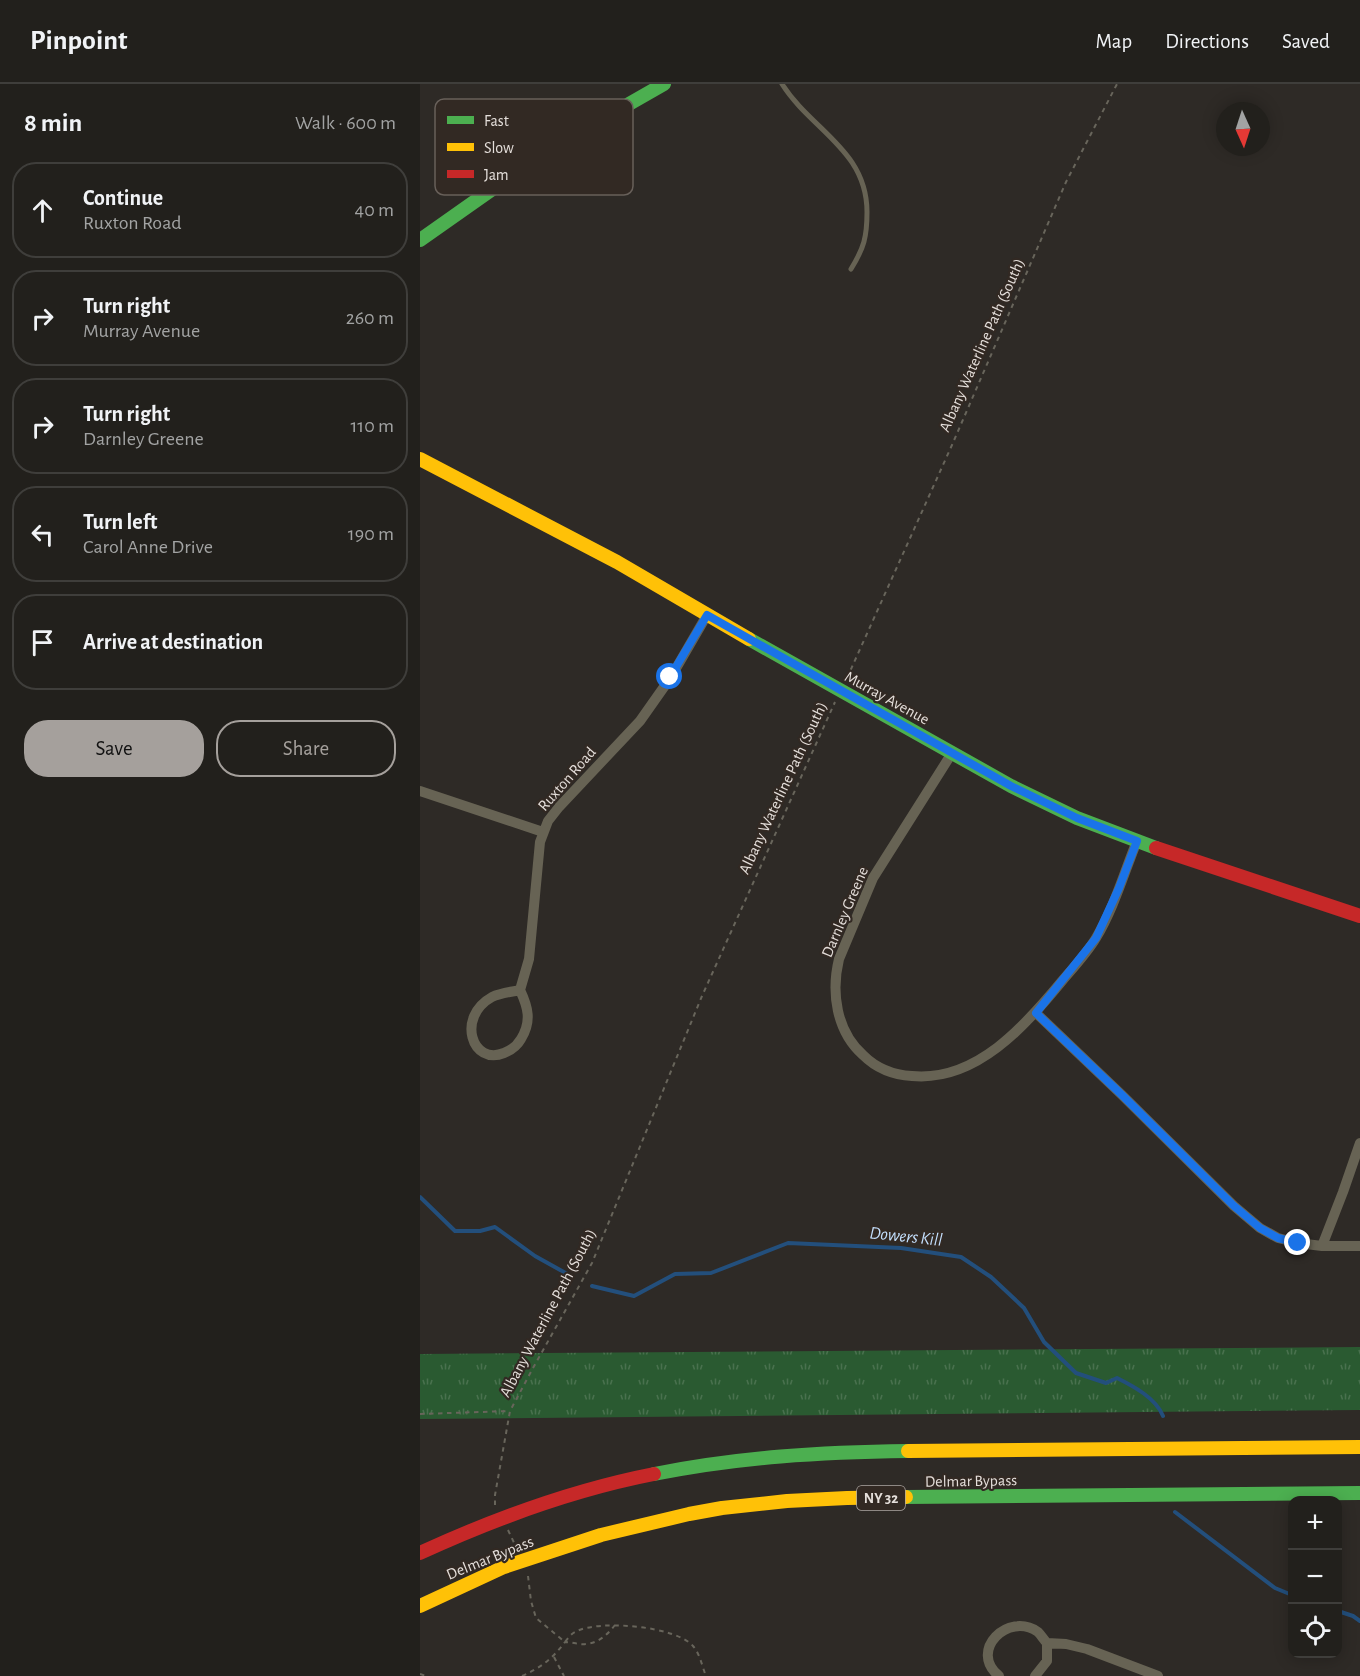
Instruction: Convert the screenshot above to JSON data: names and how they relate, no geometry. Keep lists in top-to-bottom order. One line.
{"streets":{"main road":["Murray Avenue","Delmar Bypass","NY 32"],"street":["Ruxton Road","Darnley Greene"],"path":["Albany Waterline Path (South)"]},"crossings":[["Albany Waterline Path (South)","Murray Avenue"],["Murray Avenue","Ruxton Road"],["Murray Avenue","Darnley Greene"]],"water":["Dowers Kill"],"legend":["Fast","Slow","Jam"],"north":"bottom","page":{"header":"Pinpoint","nav":["Map","Directions","Saved"],"heading":["8 min","Walk · 600 m"],"list":[["Continue","Ruxton Road","40 m"],["Turn right","Murray Avenue","260 m"],["Turn right","Darnley Greene","110 m"],["Turn left","Carol Anne Drive","190 m"],"Arrive at destination"],"buttons":["Save","Share"],"map_buttons":["+","−"]}}
